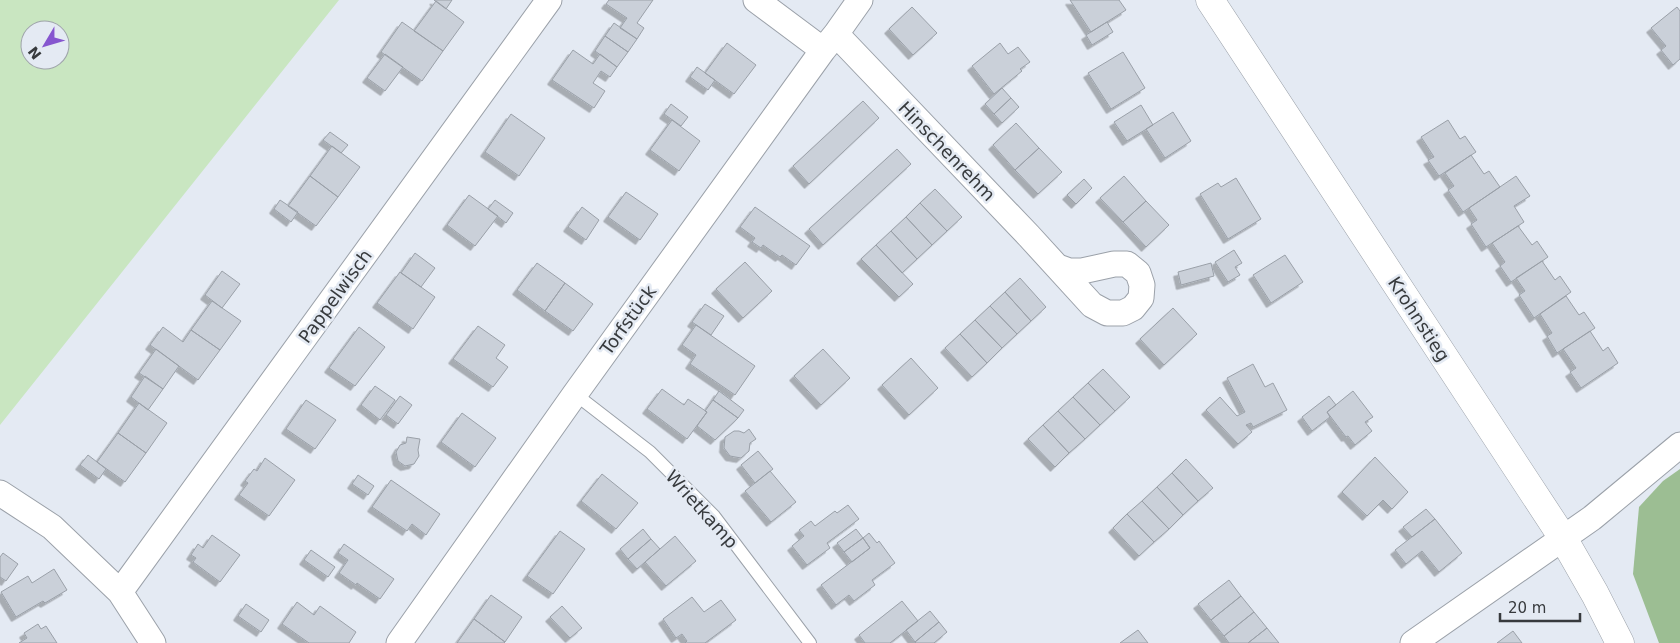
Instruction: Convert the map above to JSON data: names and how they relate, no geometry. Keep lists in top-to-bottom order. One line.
{"streets":{"main road":["Krohnstieg"],"street":["Hinschenrehm","Pappelwisch","Torfstück"],"lane":["Wrietkamp"]},"crossings":[["Hinschenrehm","Torfstück"],["Torfstück","Wrietkamp"]],"scale_bar":"20 m","north":"bottom left"}
